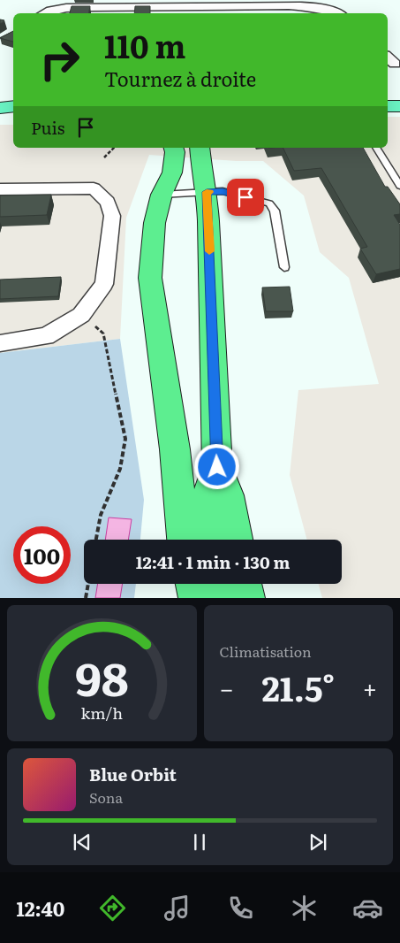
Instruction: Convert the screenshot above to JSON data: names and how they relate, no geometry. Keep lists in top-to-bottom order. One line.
{"page":{"turn":["110 m","Tournez à droite"],"then":"Puis","limit":"100","trip":"12:41 · 1 min · 130 m","tile":"Climatisation","heat":["−","21.5°","+"],"song":["Blue Orbit","Sona"],"tabs":"12:40","gauge":["98","km/h"]}}
